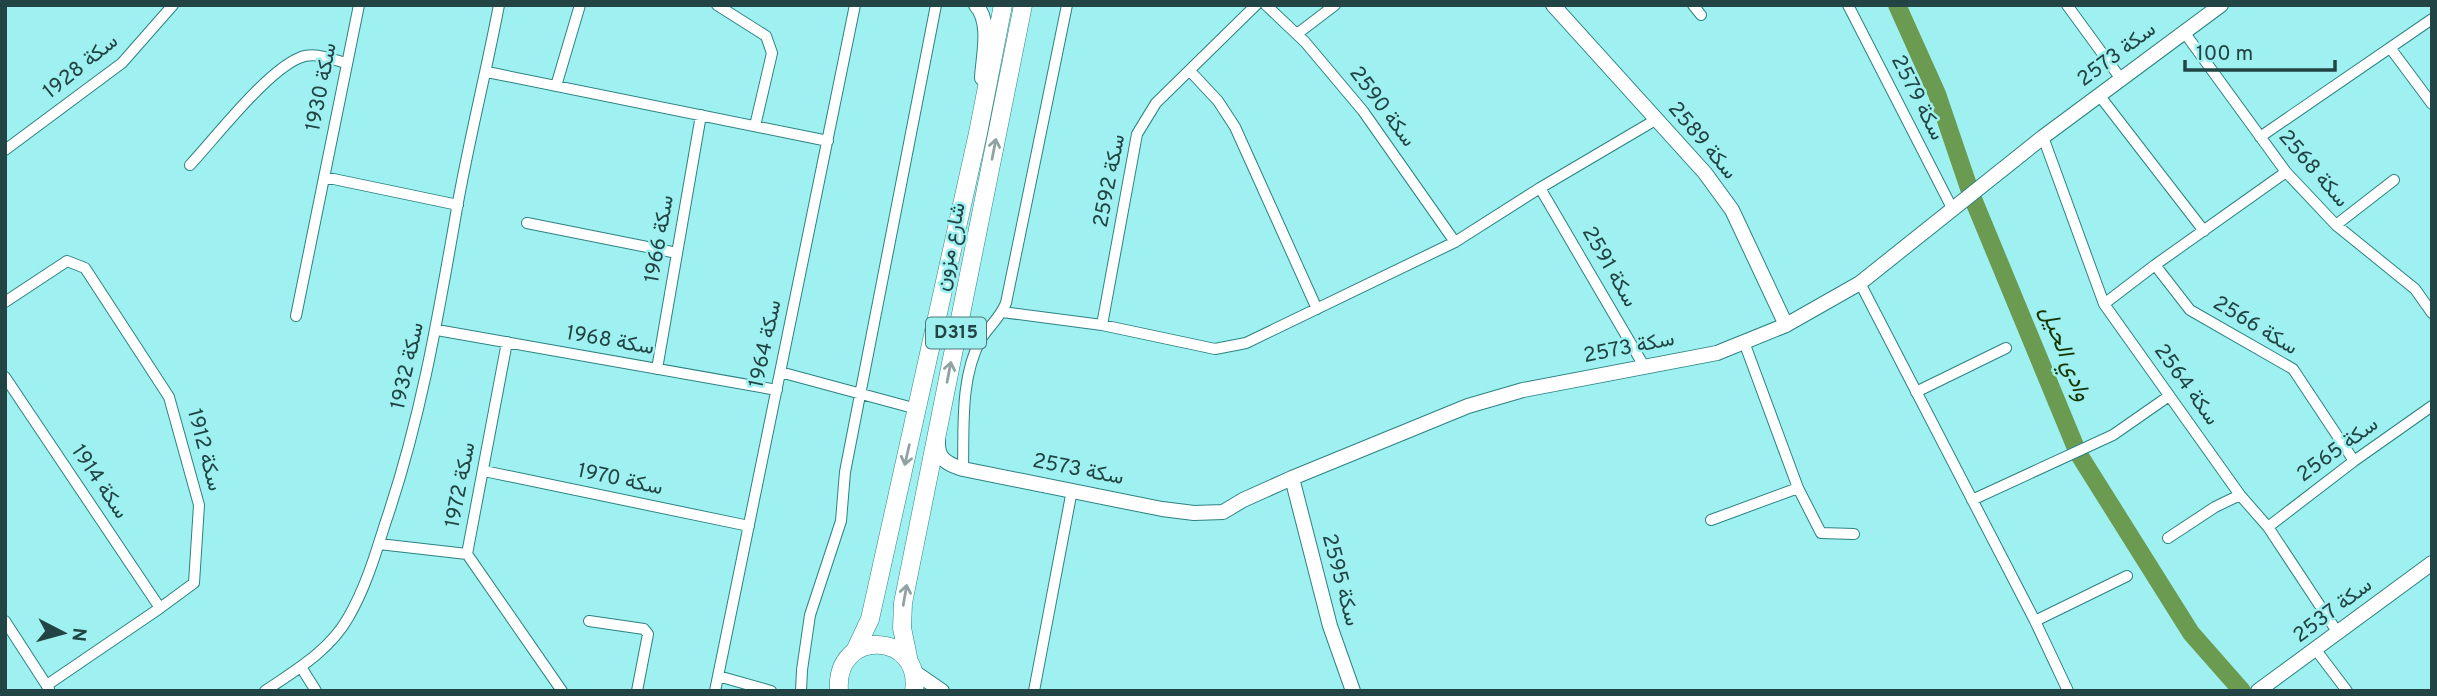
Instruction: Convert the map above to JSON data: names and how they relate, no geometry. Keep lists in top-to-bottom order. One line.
{"streets":{"main road":["شارع مزون","D315"],"street":["سكة 2573","سكة 1928","سكة 1930","سكة 2579","سكة 2590","سكة 2589","سكة 2568","سكة 2592","سكة 1966","سكة 2591","سكة 2566","سكة 1968","سكة 1964","سكة 1932","سكة 2564","سكة 1912","سكة 2565","سكة 1970","سكة 1914","سكة 1972","سكة 2595","سكة 2537"]},"crossings":[["سكة 2573","سكة 2579"],["سكة 2573","سكة 2589"],["سكة 2573","سكة 2568"],["سكة 2573","سكة 2591"],["سكة 2573","سكة 2564"],["سكة 2573","سكة 2595"],["سكة 1966","سكة 1968"],["شارع مزون","D315"],["سكة 2566","سكة 2565"],["سكة 1968","سكة 1964"],["سكة 1968","سكة 1932"],["سكة 1968","سكة 1972"],["سكة 1964","سكة 1970"],["سكة 2564","سكة 2565"],["سكة 2564","سكة 2537"],["سكة 1912","سكة 1914"],["سكة 1970","سكة 1972"]],"water":["وادي الحيل"],"scale_bar":"100 m","north":"right"}
